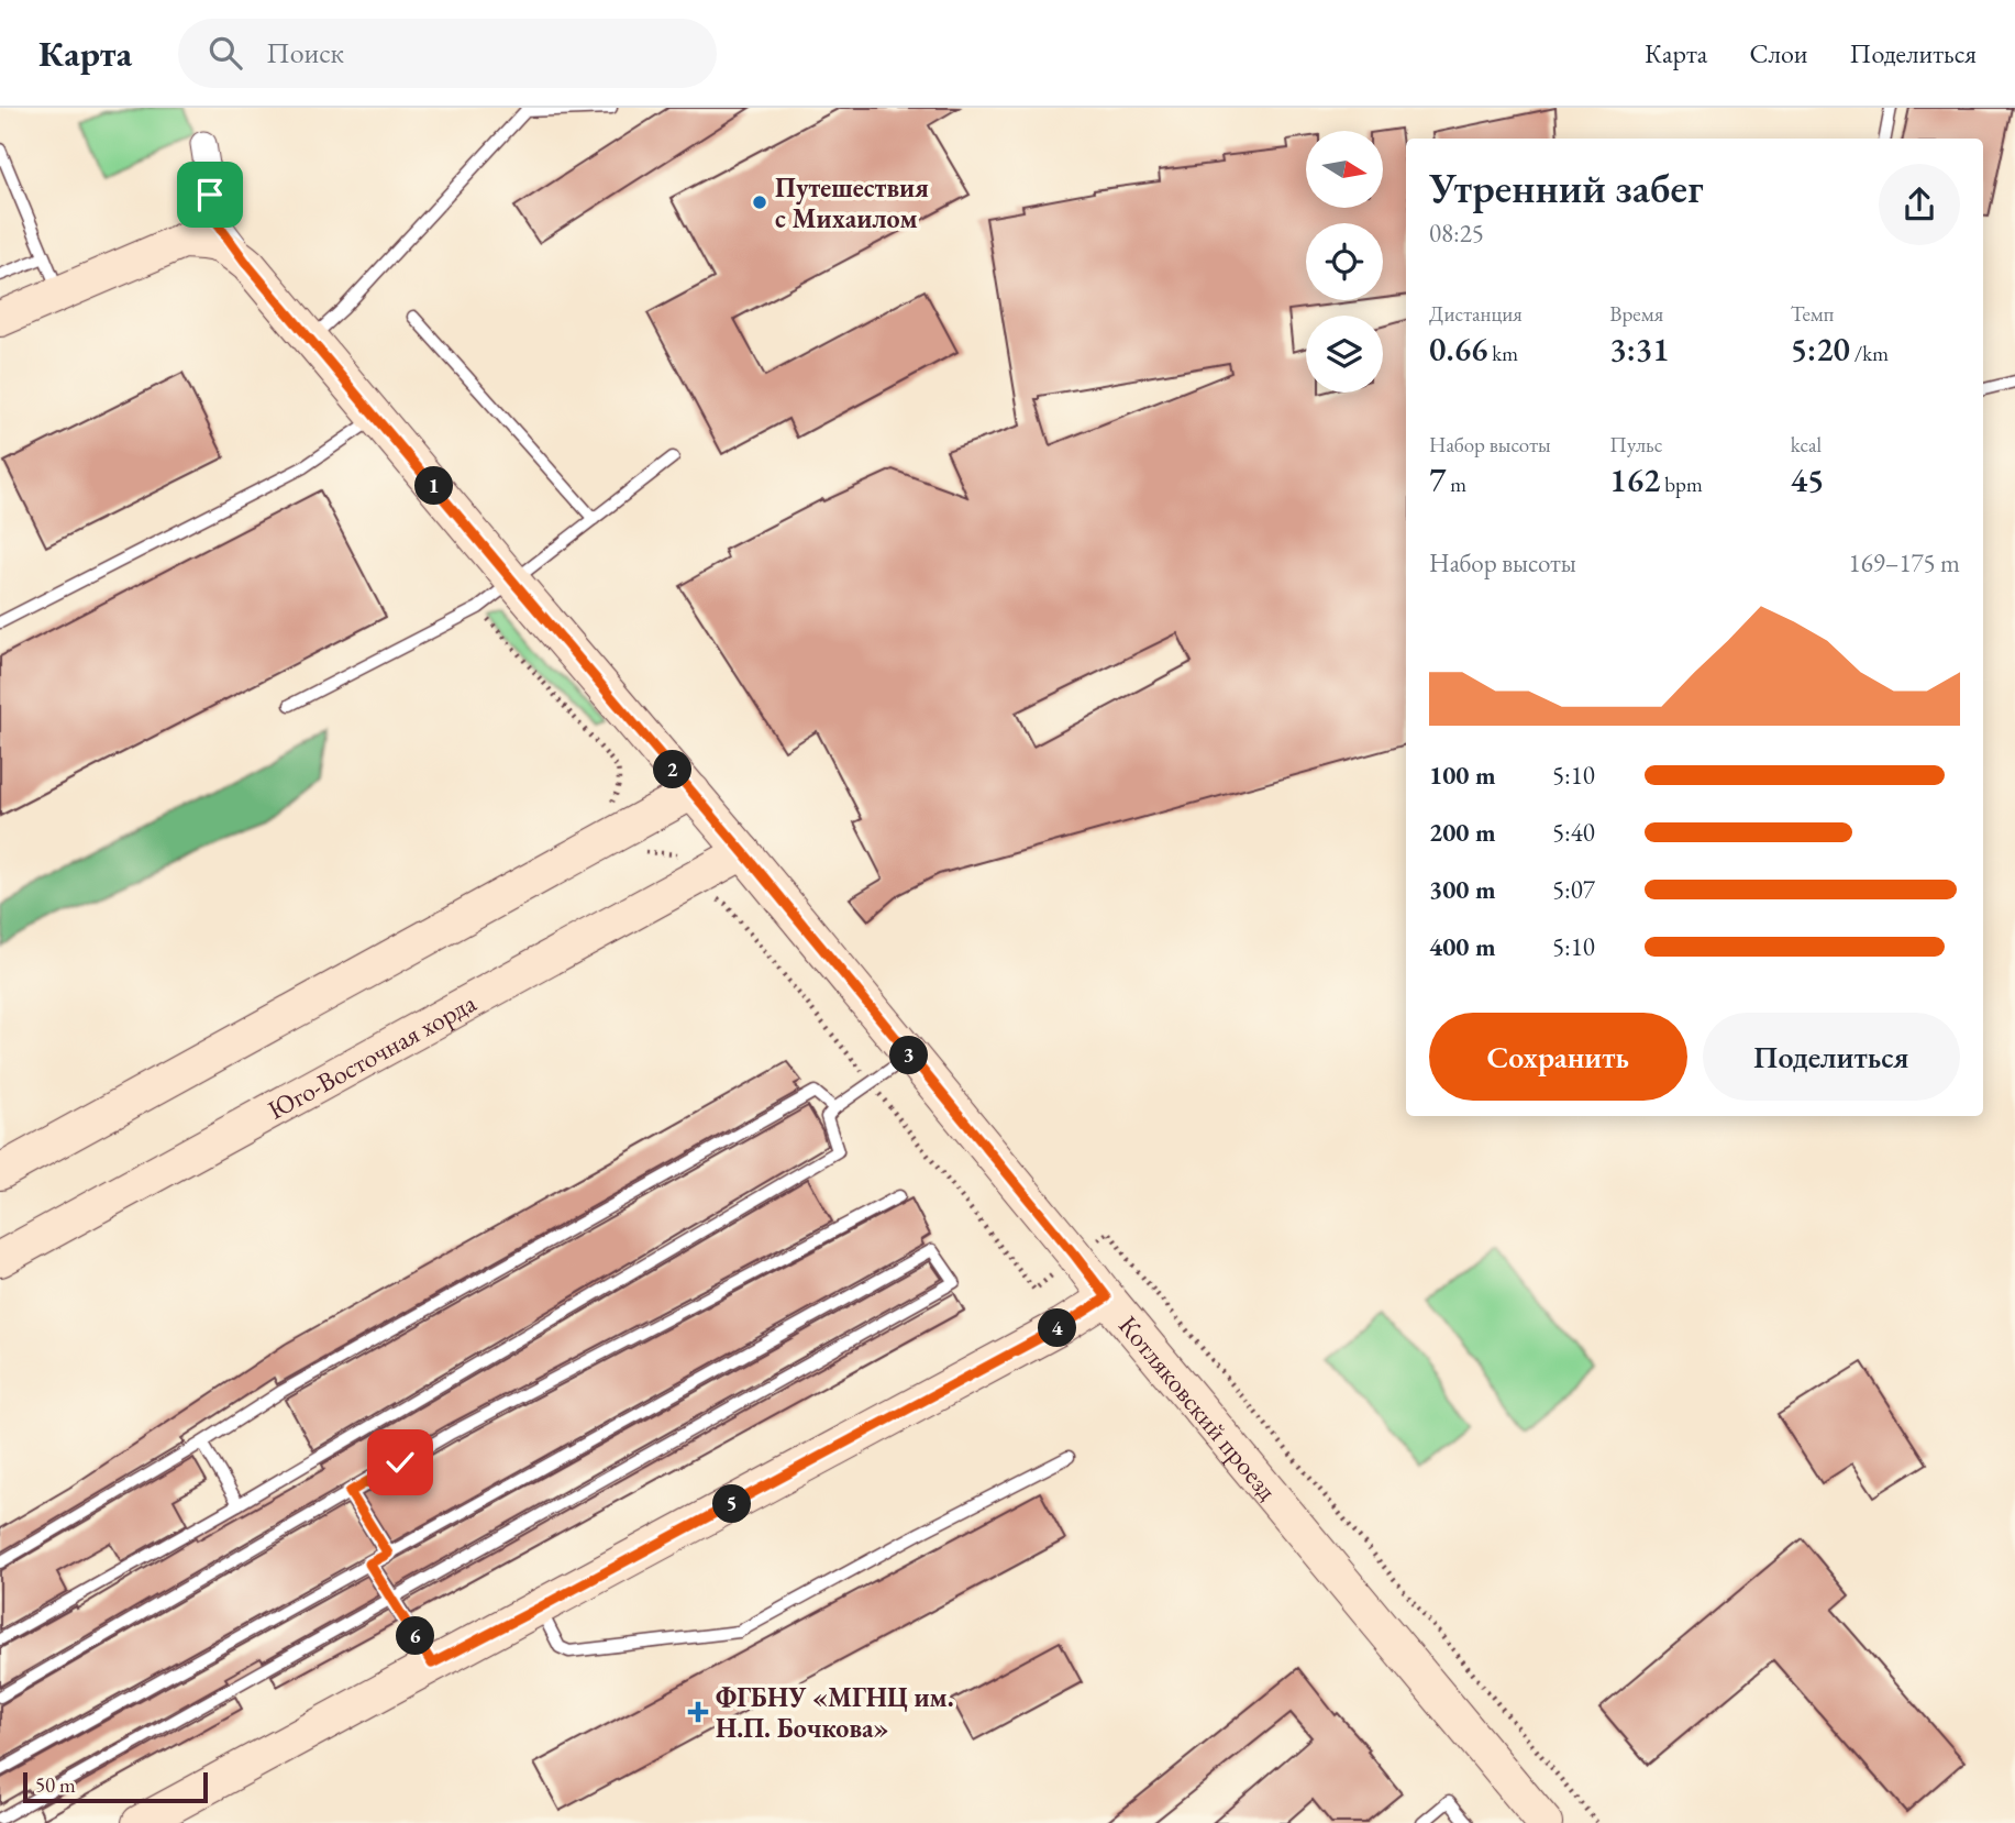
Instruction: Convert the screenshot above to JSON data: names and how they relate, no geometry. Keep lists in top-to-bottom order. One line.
{"streets":{"main road":["Юго-Восточная хорда","Котляковский проезд"]},"crossings":[["Юго-Восточная хорда","Котляковский проезд"]],"places":{"other":["Путешествия с Михаилом"],"health":["ФГБНУ «МГНЦ им. Н.П. Бочкова»"]},"scale_bar":"50 m","north":"right","page":{"header":"Карта","search":"Поиск","nav":["Карта","Слои","Поделиться"],"heading":["Утренний забег","08:25"],"stats":[["Дистанция","0.66 km"],["Время","3:31"],["Темп","5:20 /km"],["Набор высоты","7 m"],["Пульс","162 bpm"],["kcal","45"]],"pins":["1","2","3","4","5","6"],"chart":["Набор высоты","169–175 m"],"list":[{"name":"100 m","note":"5:10"},{"name":"200 m","note":"5:40"},{"name":"300 m","note":"5:07"},{"name":"400 m","note":"5:10"}],"buttons":["Сохранить","Поделиться"],"scale":"50 m"}}
